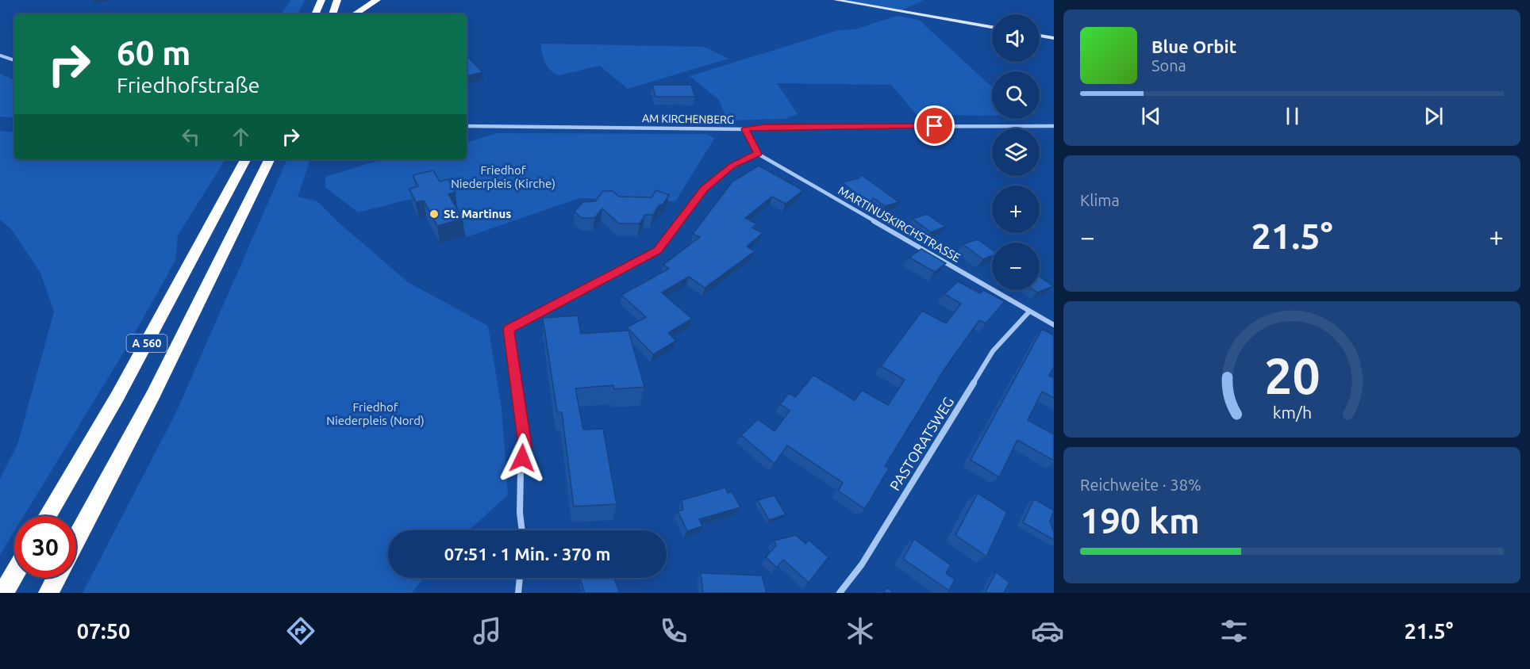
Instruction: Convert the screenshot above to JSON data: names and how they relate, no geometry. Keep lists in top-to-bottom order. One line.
{"streets":{"highway":["A 560"],"street":["AM KIRCHENBERG","MARTINUSKIRCHSTRASSE","PASTORATSWEG"]},"crossings":[["MARTINUSKIRCHSTRASSE","PASTORATSWEG"]],"parks":["Friedhof Niederpleis (Kirche)","Friedhof Niederpleis (Nord)"],"places":["St. Martinus"],"page":{"map_buttons":["+","−"],"turn":["60 m","Friedhofstraße"],"song":["Blue Orbit","Sona"],"tile":["Klima",["Reichweite · 38%","190 km"]],"heat":["−","21.5°","+"],"limit":"30","trip":"07:51 · 1 Min. · 370 m","tabs":["07:50","21.5°"],"gauge":["20","km/h"]}}
